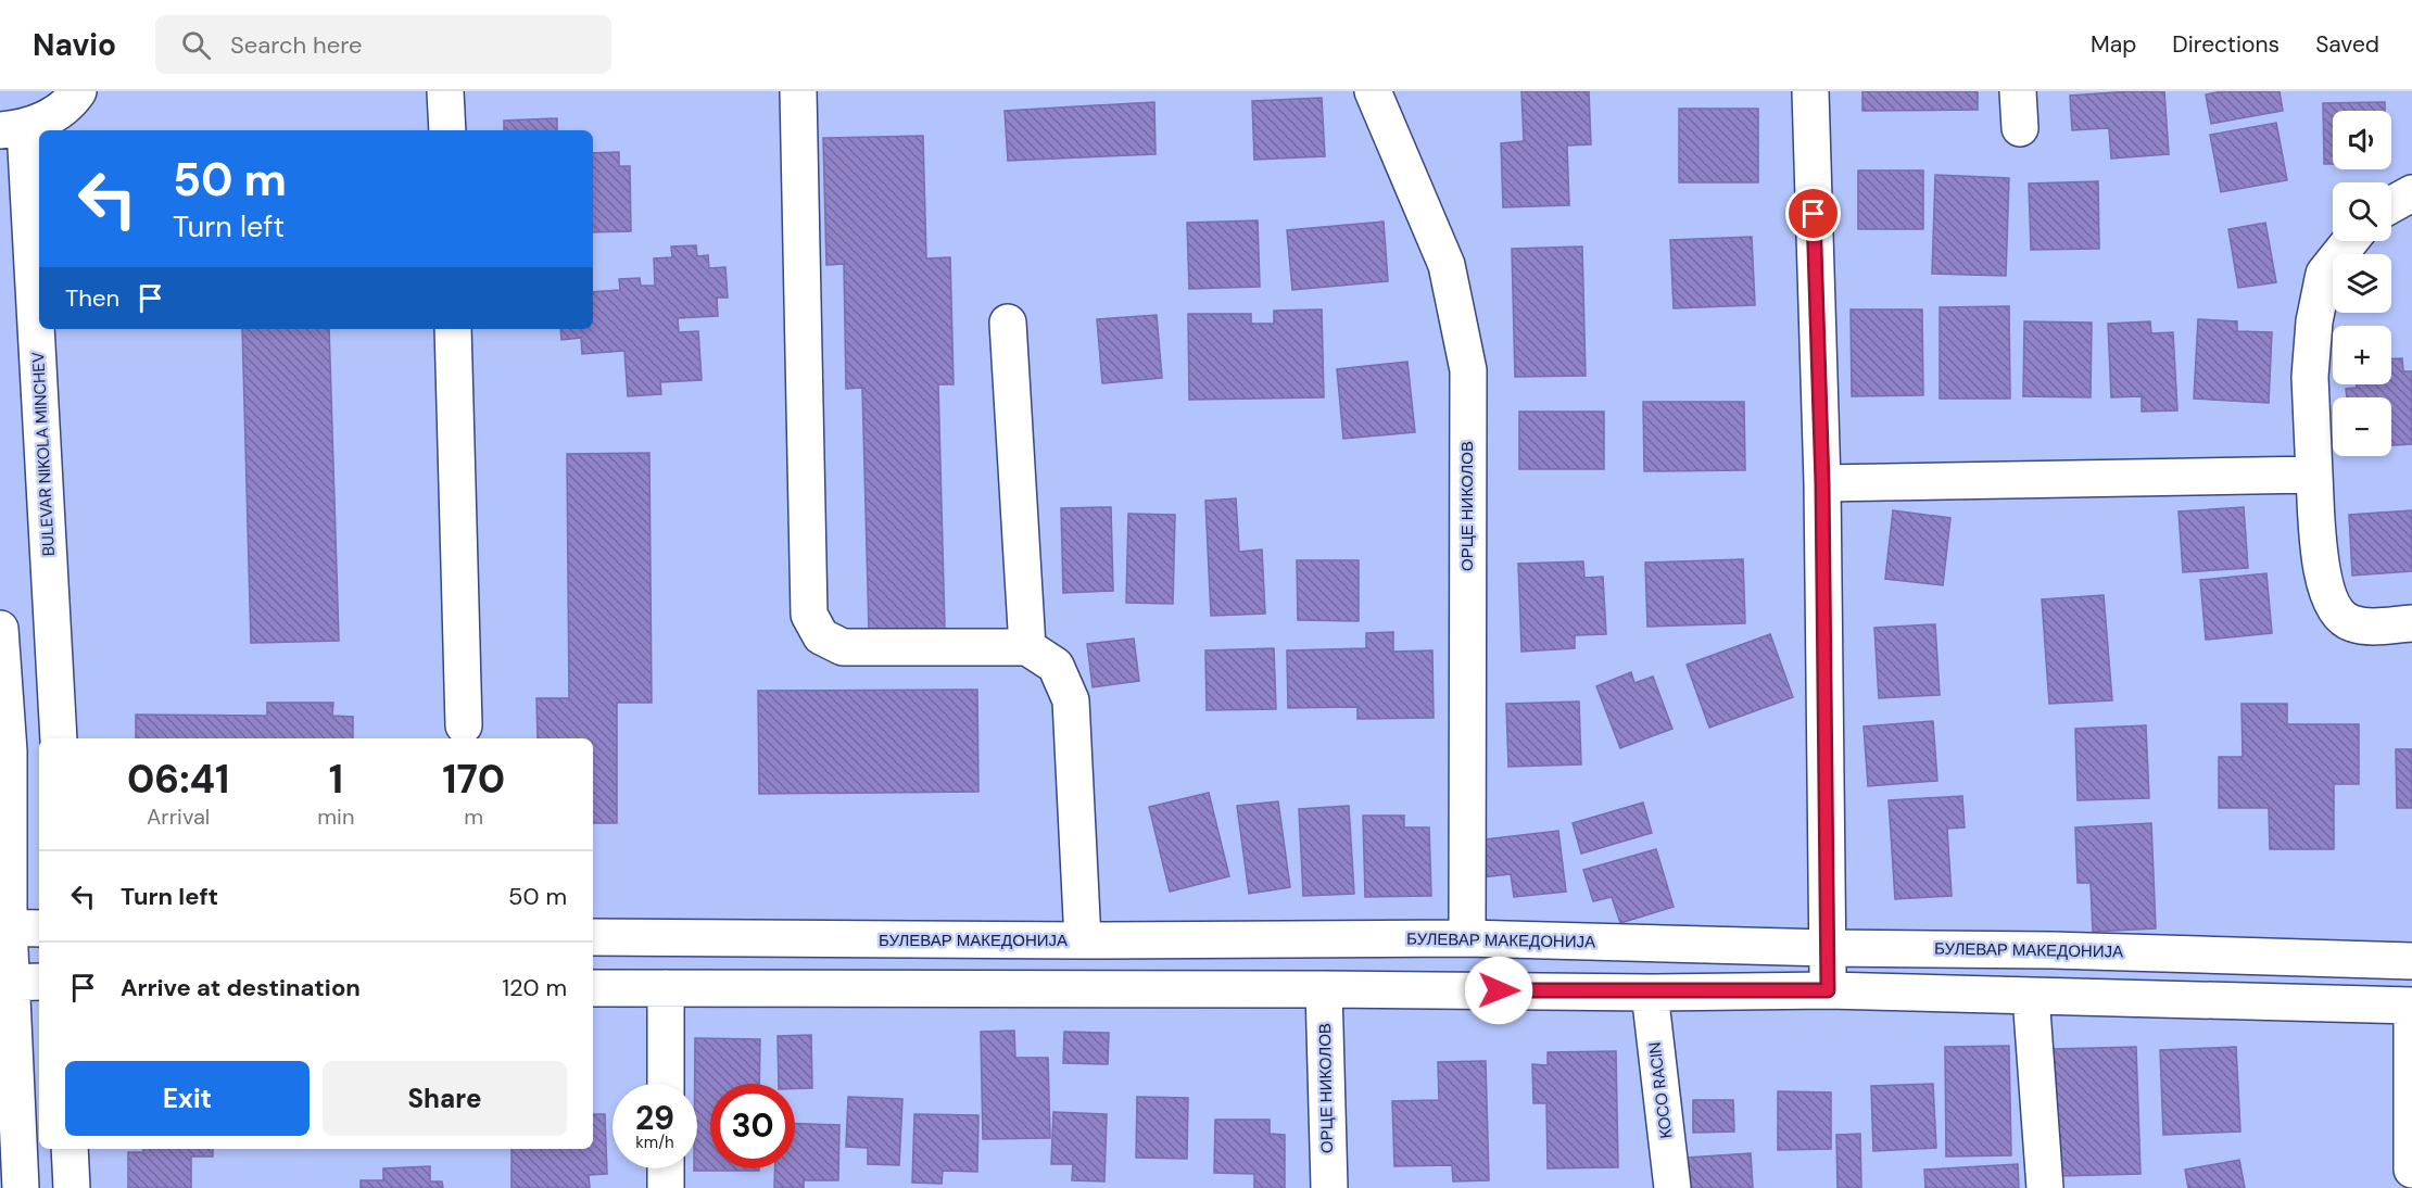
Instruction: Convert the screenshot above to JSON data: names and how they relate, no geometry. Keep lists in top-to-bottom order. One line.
{"streets":{"street":["BULEVAR NIKOLA MINCHEV","ОРЦЕ НИКОЛОВ","БУЛЕВАР МАКЕДОНИЈА","KOCO RACIN"]},"crossings":[["ОРЦЕ НИКОЛОВ","БУЛЕВАР МАКЕДОНИЈА"]],"page":{"header":"Navio","search":"Search here","nav":["Map","Directions","Saved"],"map_buttons":["+","−"],"turn":["50 m","Turn left"],"then":"Then","eta":["06:41","Arrival","1","min","170","m"],"list":[{"name":"Turn left","value":"50 m"},{"name":"Arrive at destination","value":"120 m"}],"buttons":["Exit","Share"],"speed":"29 km/h","limit":"30"}}
